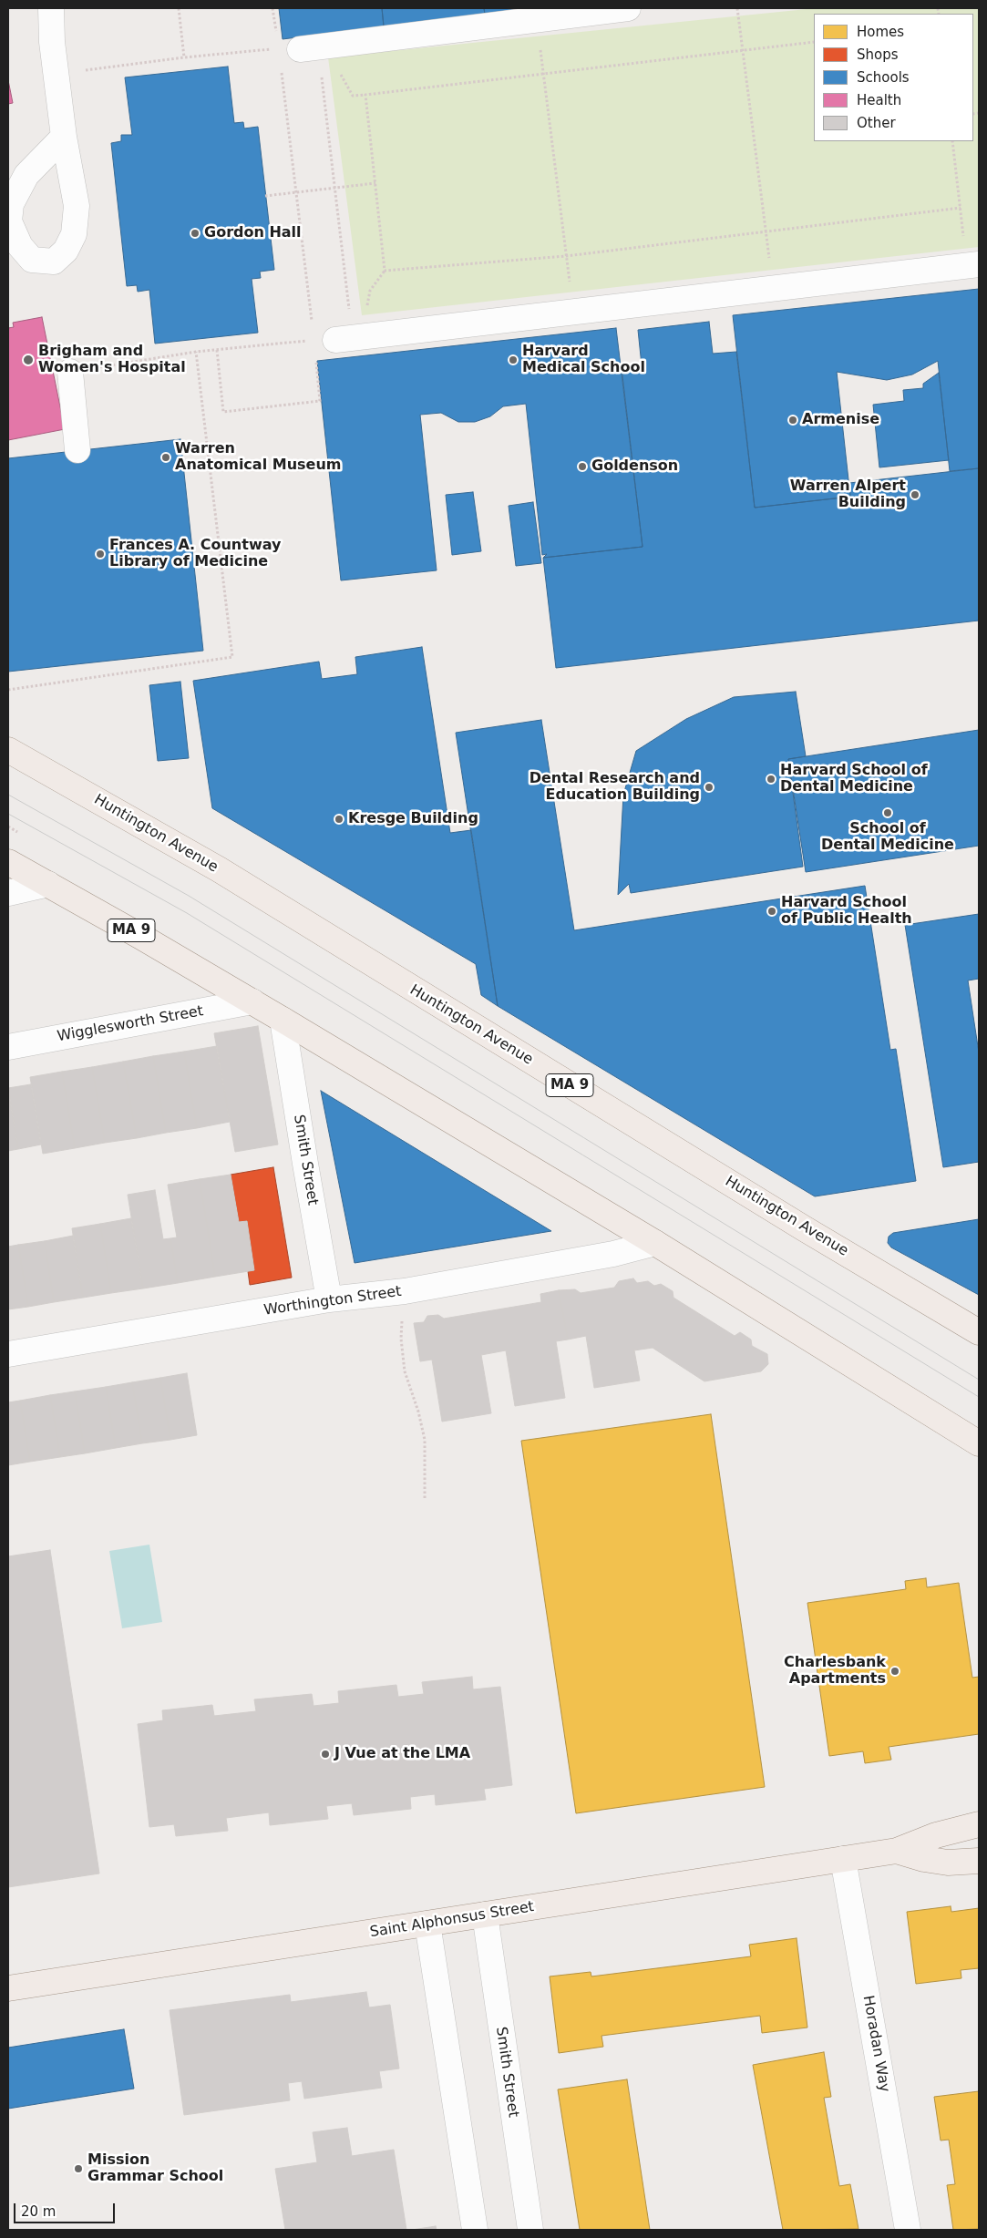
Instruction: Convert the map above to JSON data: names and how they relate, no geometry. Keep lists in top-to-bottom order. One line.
{"streets":{"main road":["Huntington Avenue","MA 9","Saint Alphonsus Street"],"street":["Wigglesworth Street","Smith Street","Worthington Street","Horadan Way"]},"crossings":[["MA 9","Wigglesworth Street"],["MA 9","Smith Street"],["MA 9","Worthington Street"],["Smith Street","Worthington Street"],["Smith Street","Saint Alphonsus Street"],["Saint Alphonsus Street","Horadan Way"]],"places":["Gordon Hall","Brigham and Women's Hospital","Harvard Medical School","Armenise","Warren Anatomical Museum","Goldenson","Warren Alpert Building","Frances A. Countway Library of Medicine","Harvard School of Dental Medicine","Dental Research and Education Building","School of Dental Medicine","Kresge Building","Harvard School of Public Health","Charlesbank Apartments","J Vue at the LMA","Mission Grammar School"],"legend":["Homes","Shops","Schools","Health","Other"],"scale_bar":"20 m"}
